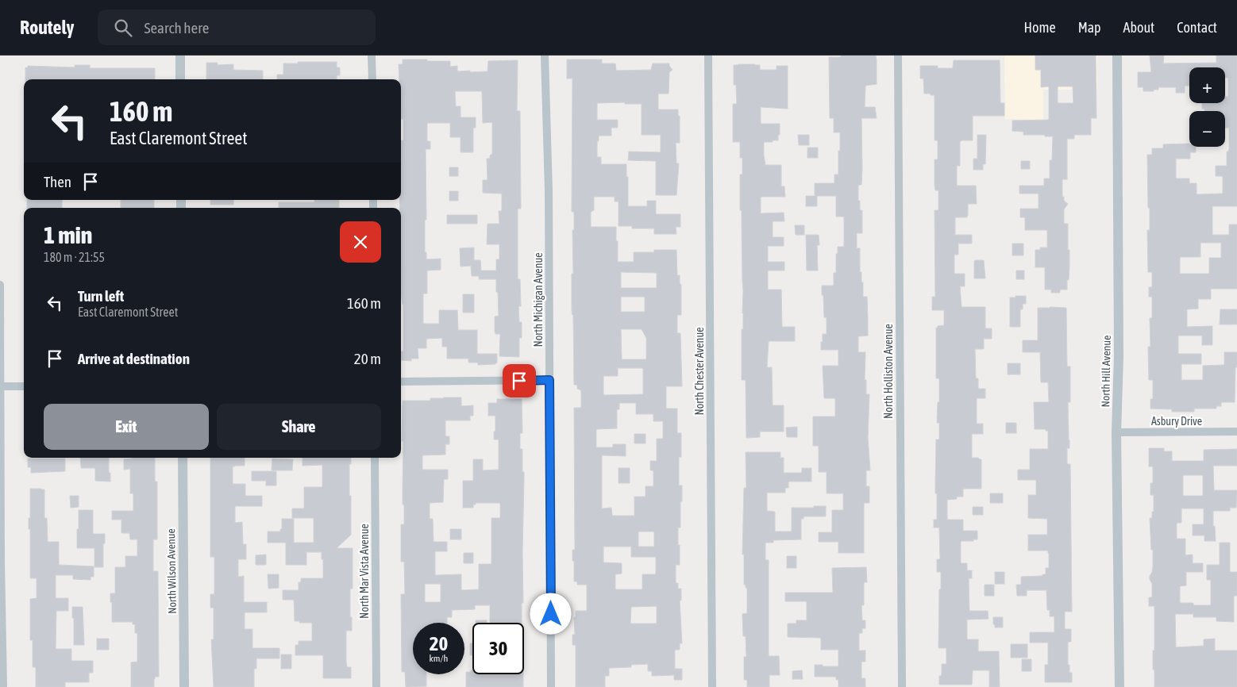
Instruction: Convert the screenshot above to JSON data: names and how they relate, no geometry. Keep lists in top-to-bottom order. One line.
{"streets":{"street":["North Michigan Avenue","North Chester Avenue","North Holliston Avenue","North Hill Avenue","Asbury Drive","North Wilson Avenue","North Mar Vista Avenue"]},"crossings":[["North Hill Avenue","Asbury Drive"]],"page":{"header":"Routely","search":"Search here","nav":["Home","Map","About","Contact"],"map_buttons":["+","−"],"turn":["160 m","East Claremont Street"],"then":"Then","heading":["1 min","180 m · 21:55"],"list":[{"name":"Turn left","note":"East Claremont Street","value":"160 m"},{"name":"Arrive at destination","value":"20 m"}],"buttons":["Exit","Share"],"speed":"20 km/h","limit":"30"}}
